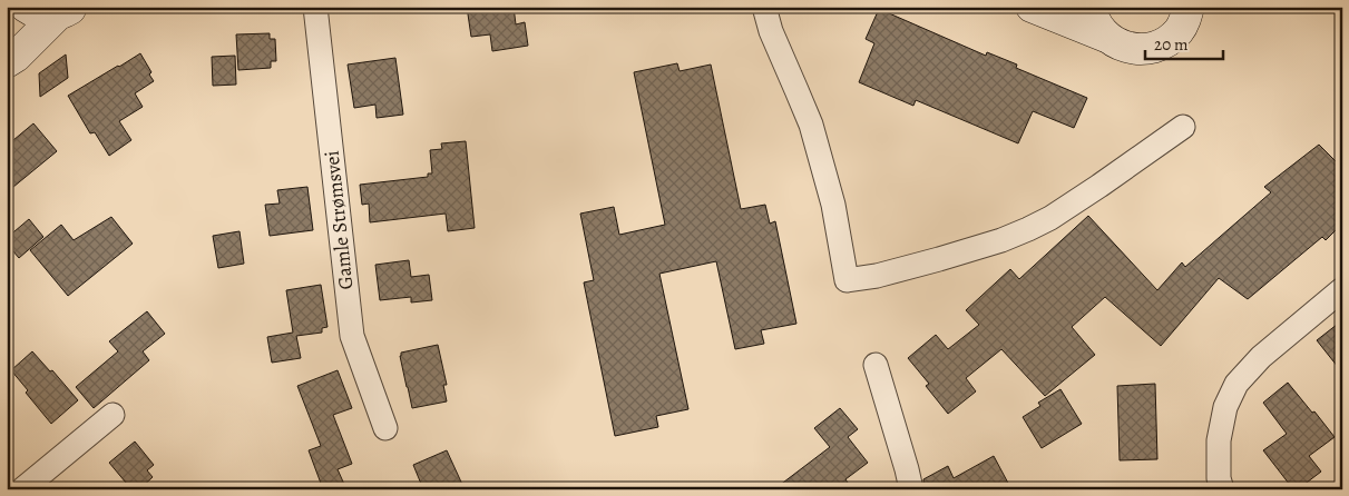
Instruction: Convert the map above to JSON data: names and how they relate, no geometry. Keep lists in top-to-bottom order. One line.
{"streets":{"street":["Gamle Strømsvei"]},"scale_bar":"20 m"}
